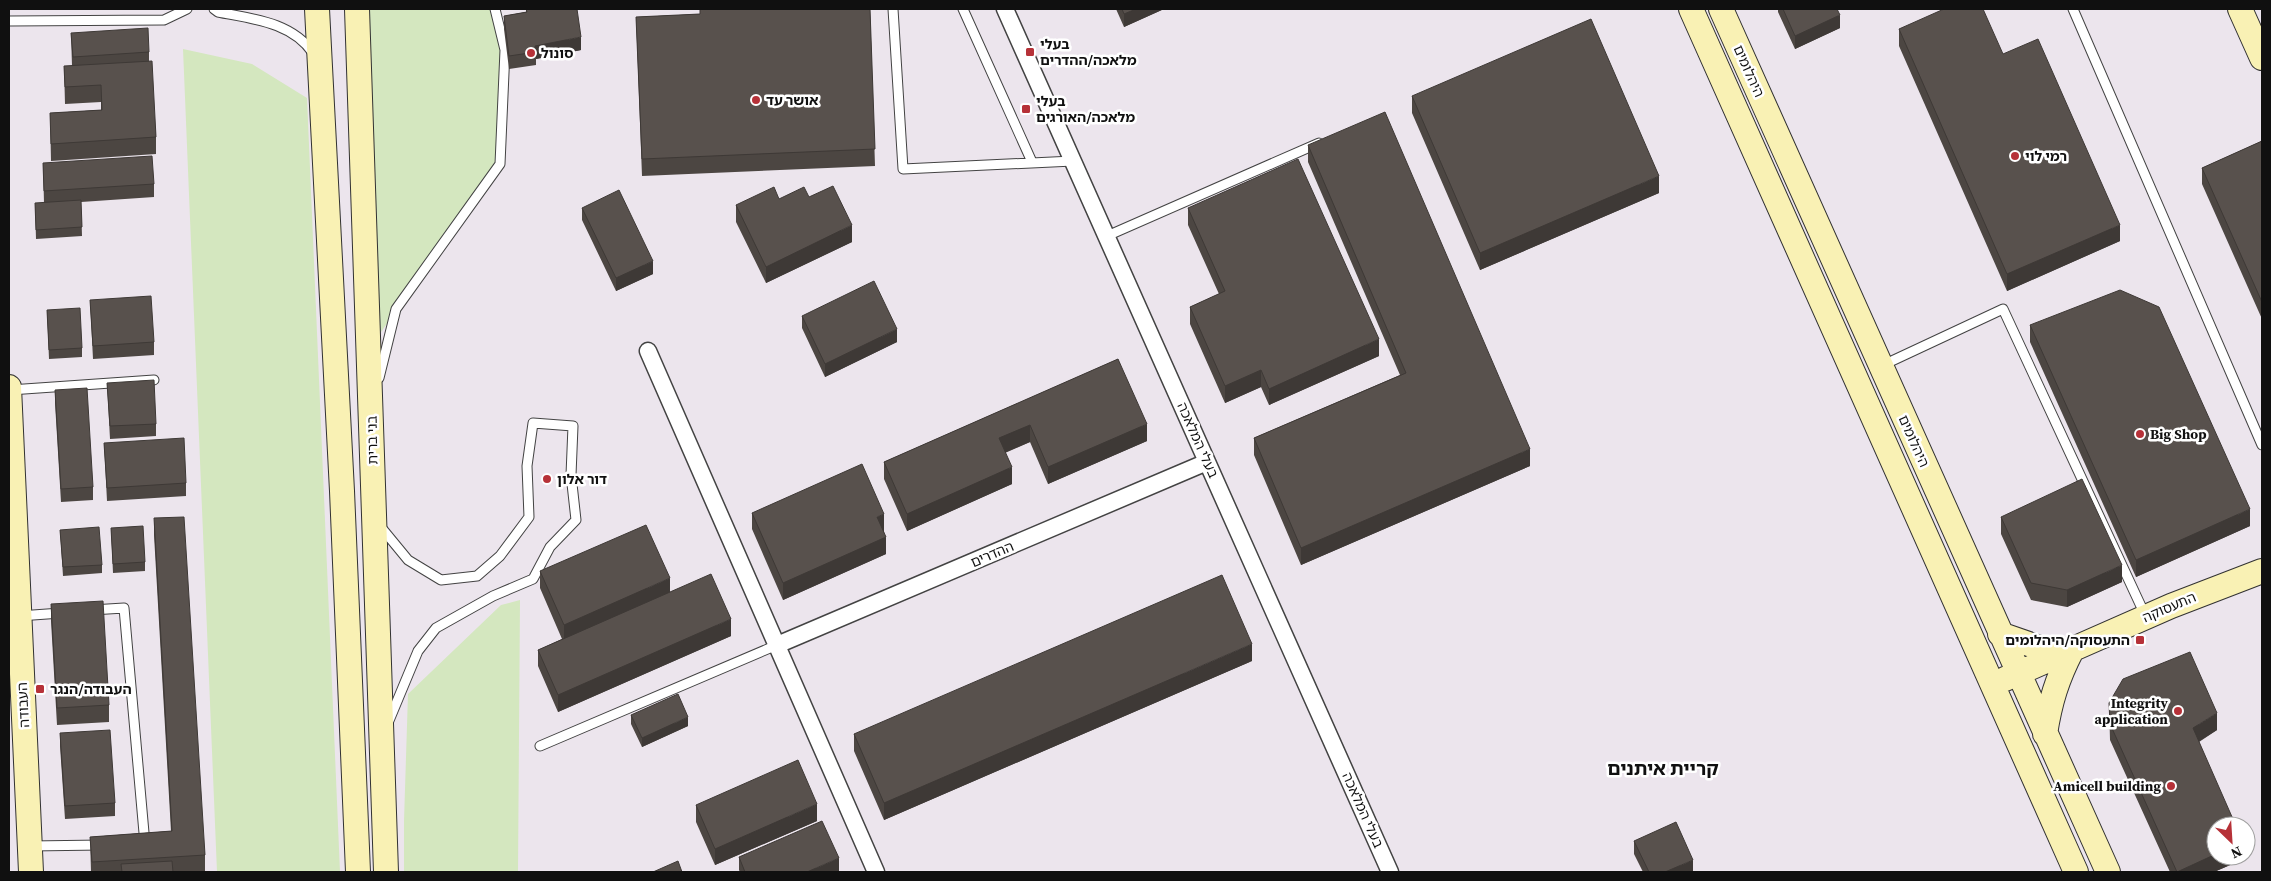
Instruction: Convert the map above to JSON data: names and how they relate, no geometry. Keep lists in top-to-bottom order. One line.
{"streets":{"street":["היהלומים","בני ברית","בעלי המלאכה","ההדרים","התעסוקה","העבודה"]},"crossings":[["היהלומים","התעסוקה"],["בעלי המלאכה","ההדרים"]],"districts":["קריית איתנים"],"places":{"transit":["בעלי מלאכה/ההדרים","בעלי מלאכה/האורגים","התעסוקה/היהלומים","העבודה/הנגר"],"other":["סונול","אושר עד","רמי לוי","Big Shop","דור אלון","Integrity application","Amicell building"]},"north":"bottom right"}
